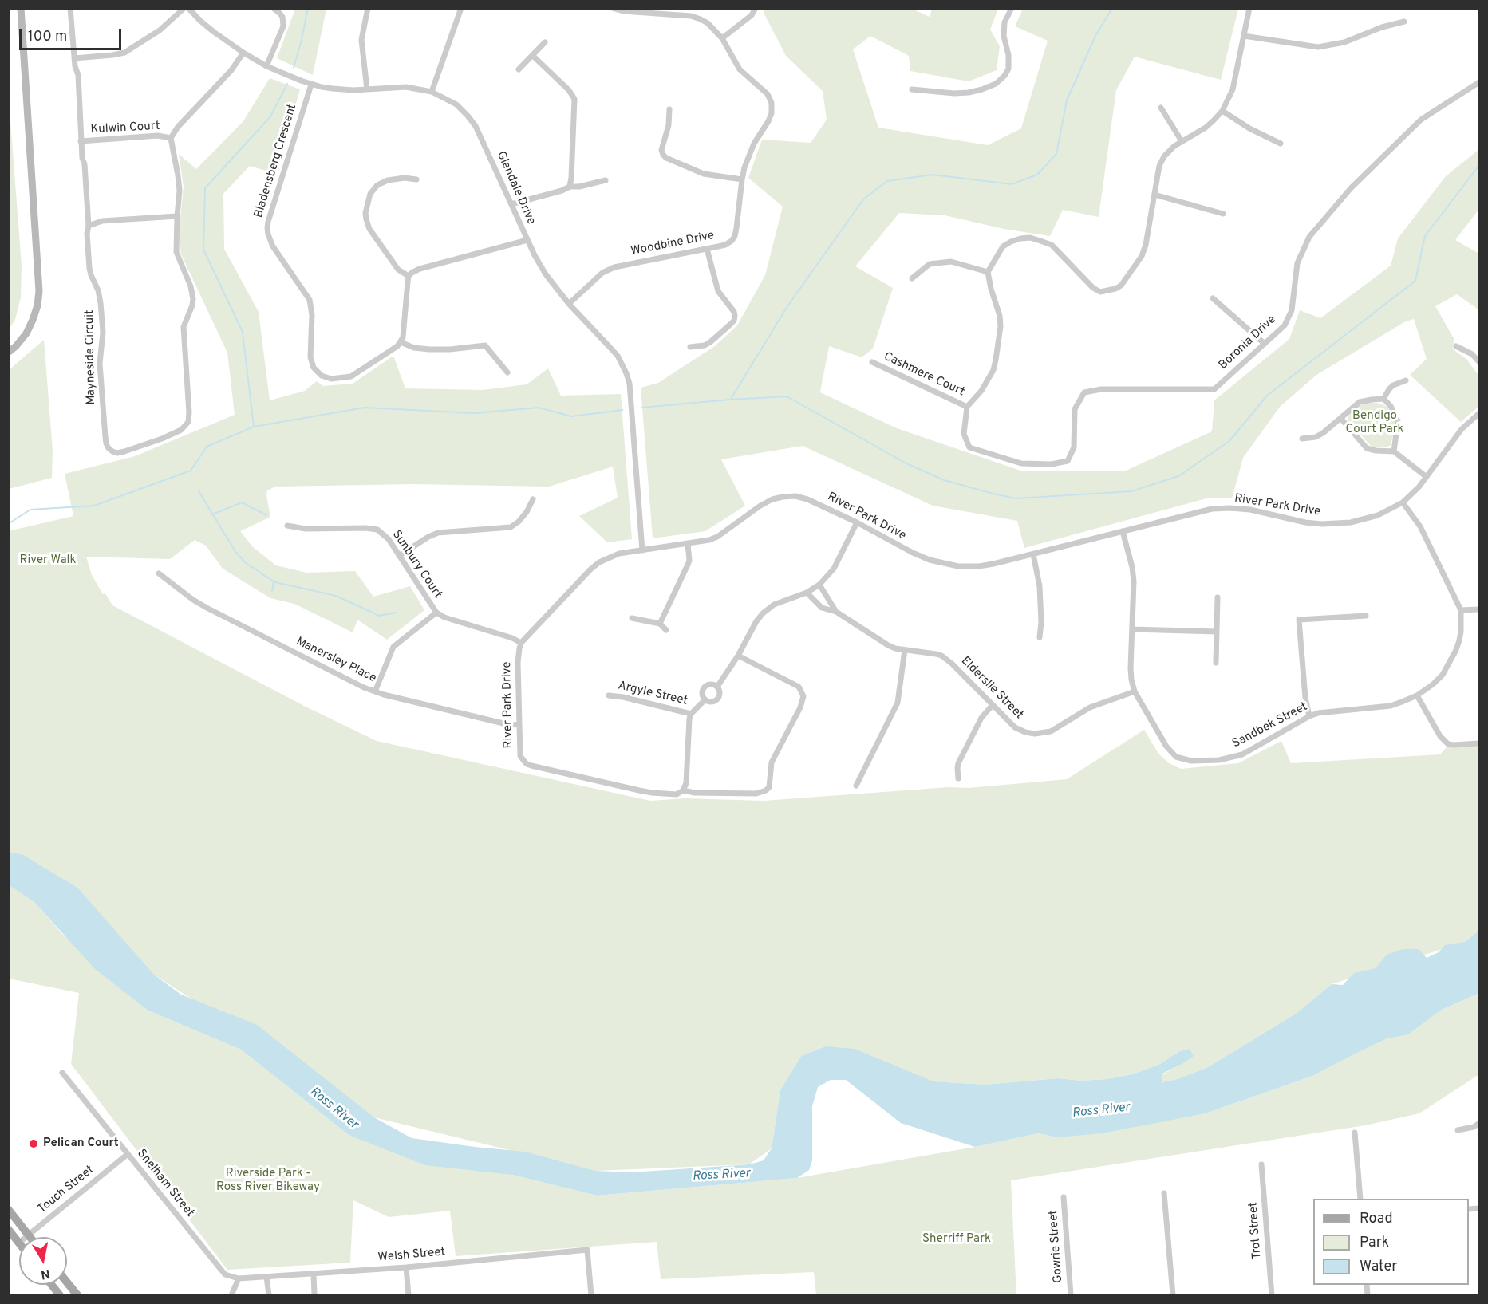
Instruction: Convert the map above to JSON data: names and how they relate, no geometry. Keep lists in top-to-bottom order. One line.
{"streets":{"street":["Kulwin Court","Bladensberg Crescent","Glendale Drive","Woodbine Drive","Boronia Drive","Mayneside Circuit","Cashmere Court","River Park Drive","Sunbury Court","Manersley Place","Elderslie Street","Argyle Street","Sandbek Street","Snelham Street","Touch Street","Trot Street","Gowrie Street","Welsh Street"]},"crossings":[["Kulwin Court","Mayneside Circuit"],["Bladensberg Crescent","Glendale Drive"],["Glendale Drive","Woodbine Drive"],["Glendale Drive","River Park Drive"],["Boronia Drive","Cashmere Court"],["River Park Drive","Sunbury Court"],["River Park Drive","Manersley Place"],["River Park Drive","Sandbek Street"],["Elderslie Street","Sandbek Street"],["Snelham Street","Touch Street"],["Snelham Street","Welsh Street"]],"water":["Ross River"],"parks":["Bendigo Court Park","River Walk","Riverside Park - Ross River Bikeway","Sherriff Park"],"places":["Pelican Court"],"legend":["Road","Park","Water"],"scale_bar":"100 m","north":"bottom"}
